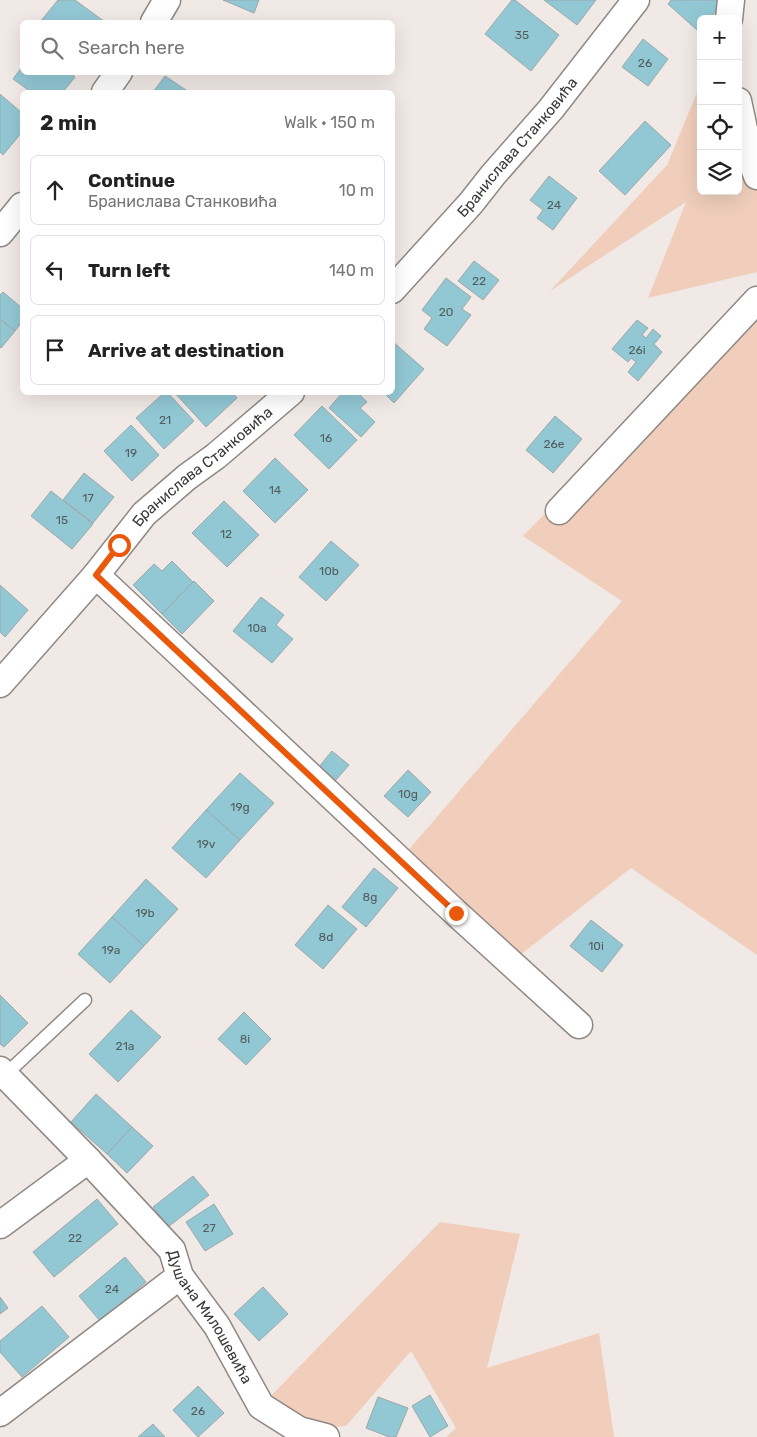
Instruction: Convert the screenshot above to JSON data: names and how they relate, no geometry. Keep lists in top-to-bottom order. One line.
{"streets":{"street":["Бранислава Станковића","Душана Милошевића"]},"house_numbers":["35","26","24","22","20","26i","21","16","26e","19","14","17","15","12","10b","10a","10g","19g","19v","8g","19b","8d","10i","19a","8i","21a","27","22","24","26"],"page":{"map_buttons":["+","−"],"search":"Search here","heading":["2 min","Walk · 150 m"],"list":[["Continue","Бранислава Станковића","10 m"],["Turn left","140 m"],"Arrive at destination"]}}
